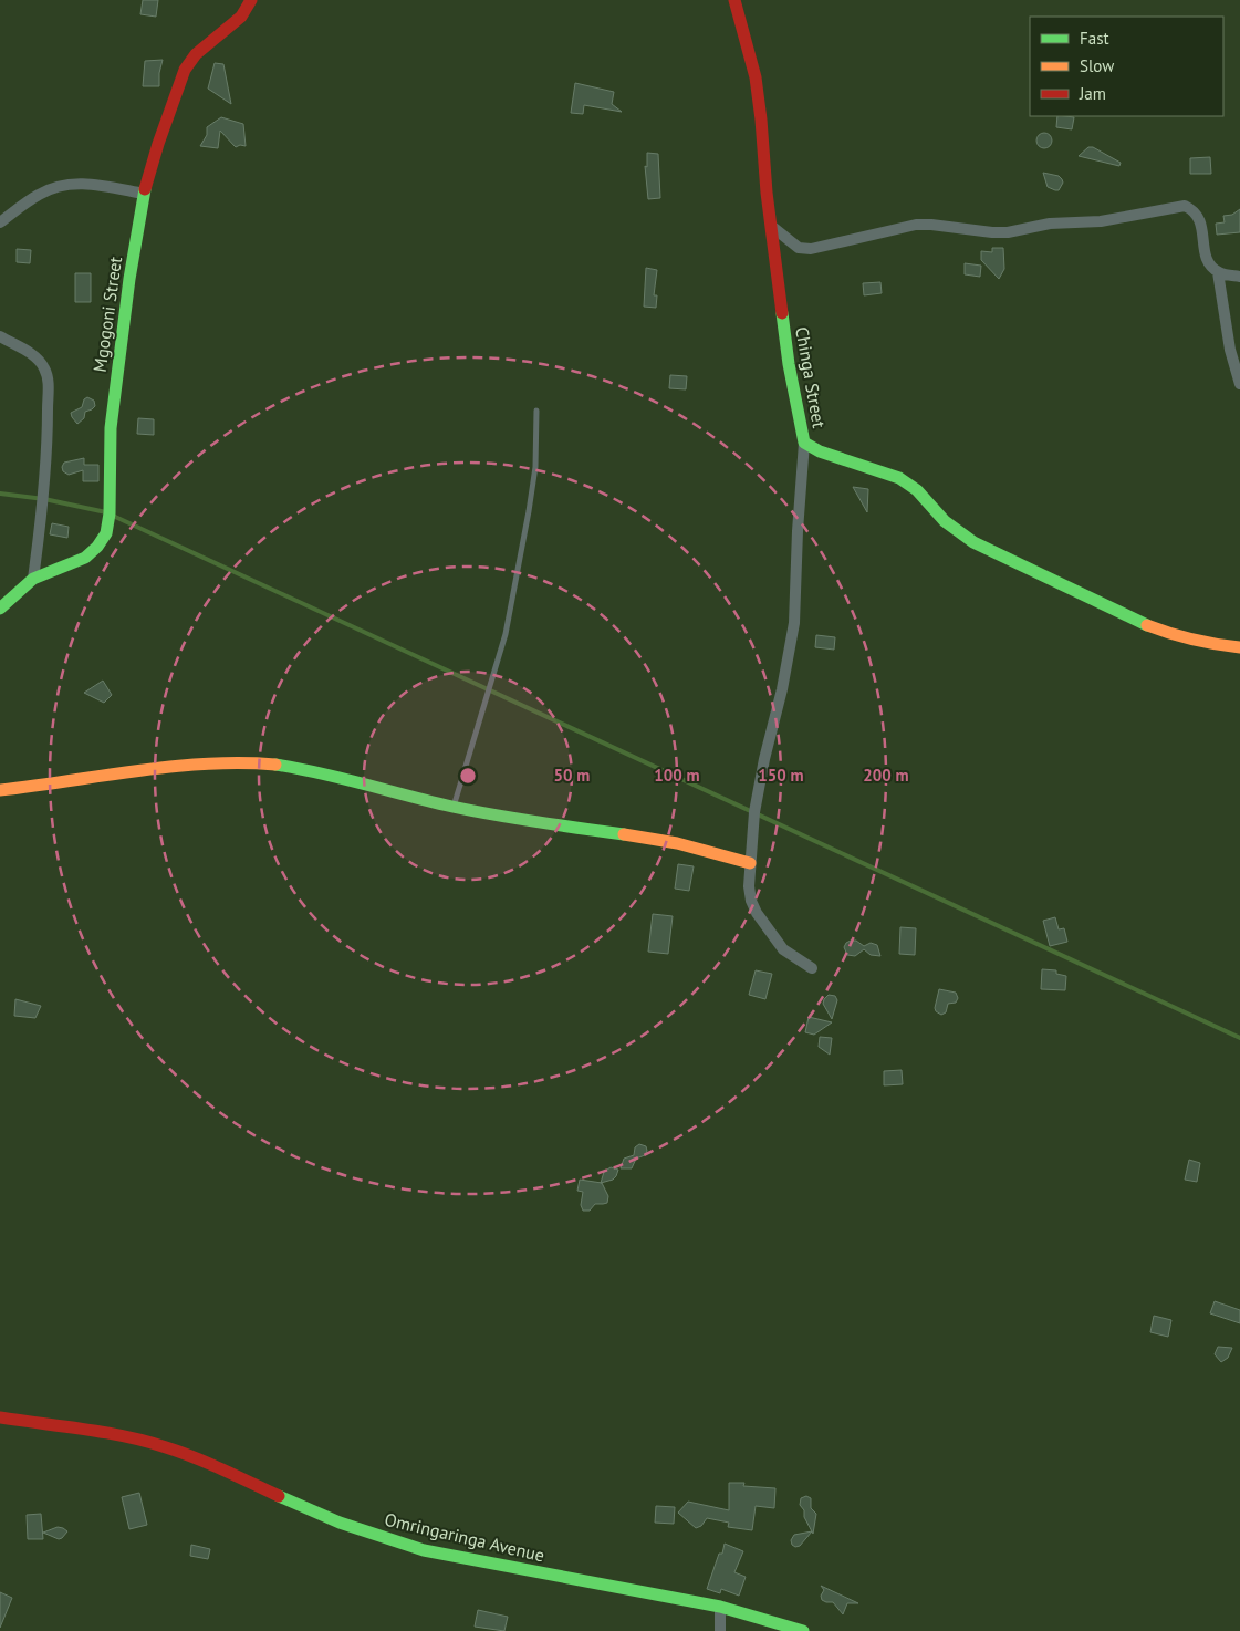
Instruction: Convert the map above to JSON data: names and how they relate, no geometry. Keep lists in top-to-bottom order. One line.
{"streets":{"street":["Mgogoni Street","Chinga Street","Omringaringa Avenue"]},"legend":["Fast","Slow","Jam"],"rings":["50 m","100 m","150 m","200 m"]}
